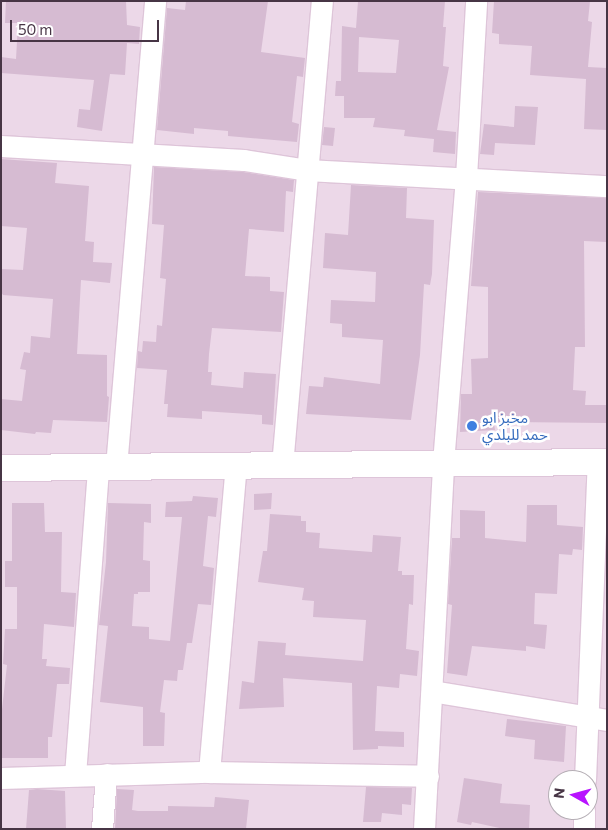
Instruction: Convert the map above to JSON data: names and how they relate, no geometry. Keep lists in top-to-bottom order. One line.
{"places":["مخبز ابو حمد للبلدي"],"scale_bar":"50 m","north":"left"}
